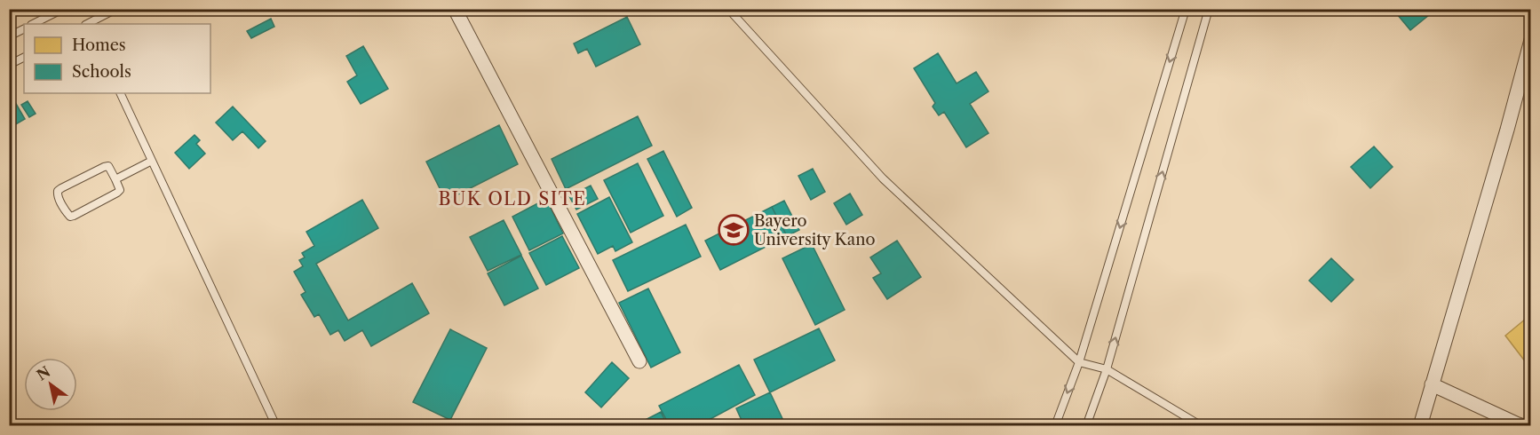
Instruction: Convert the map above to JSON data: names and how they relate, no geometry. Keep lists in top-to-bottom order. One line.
{"districts":["BUK OLD SITE"],"places":{"school or university":["Bayero University Kano"]},"legend":["Homes","Schools"],"north":"top left"}
